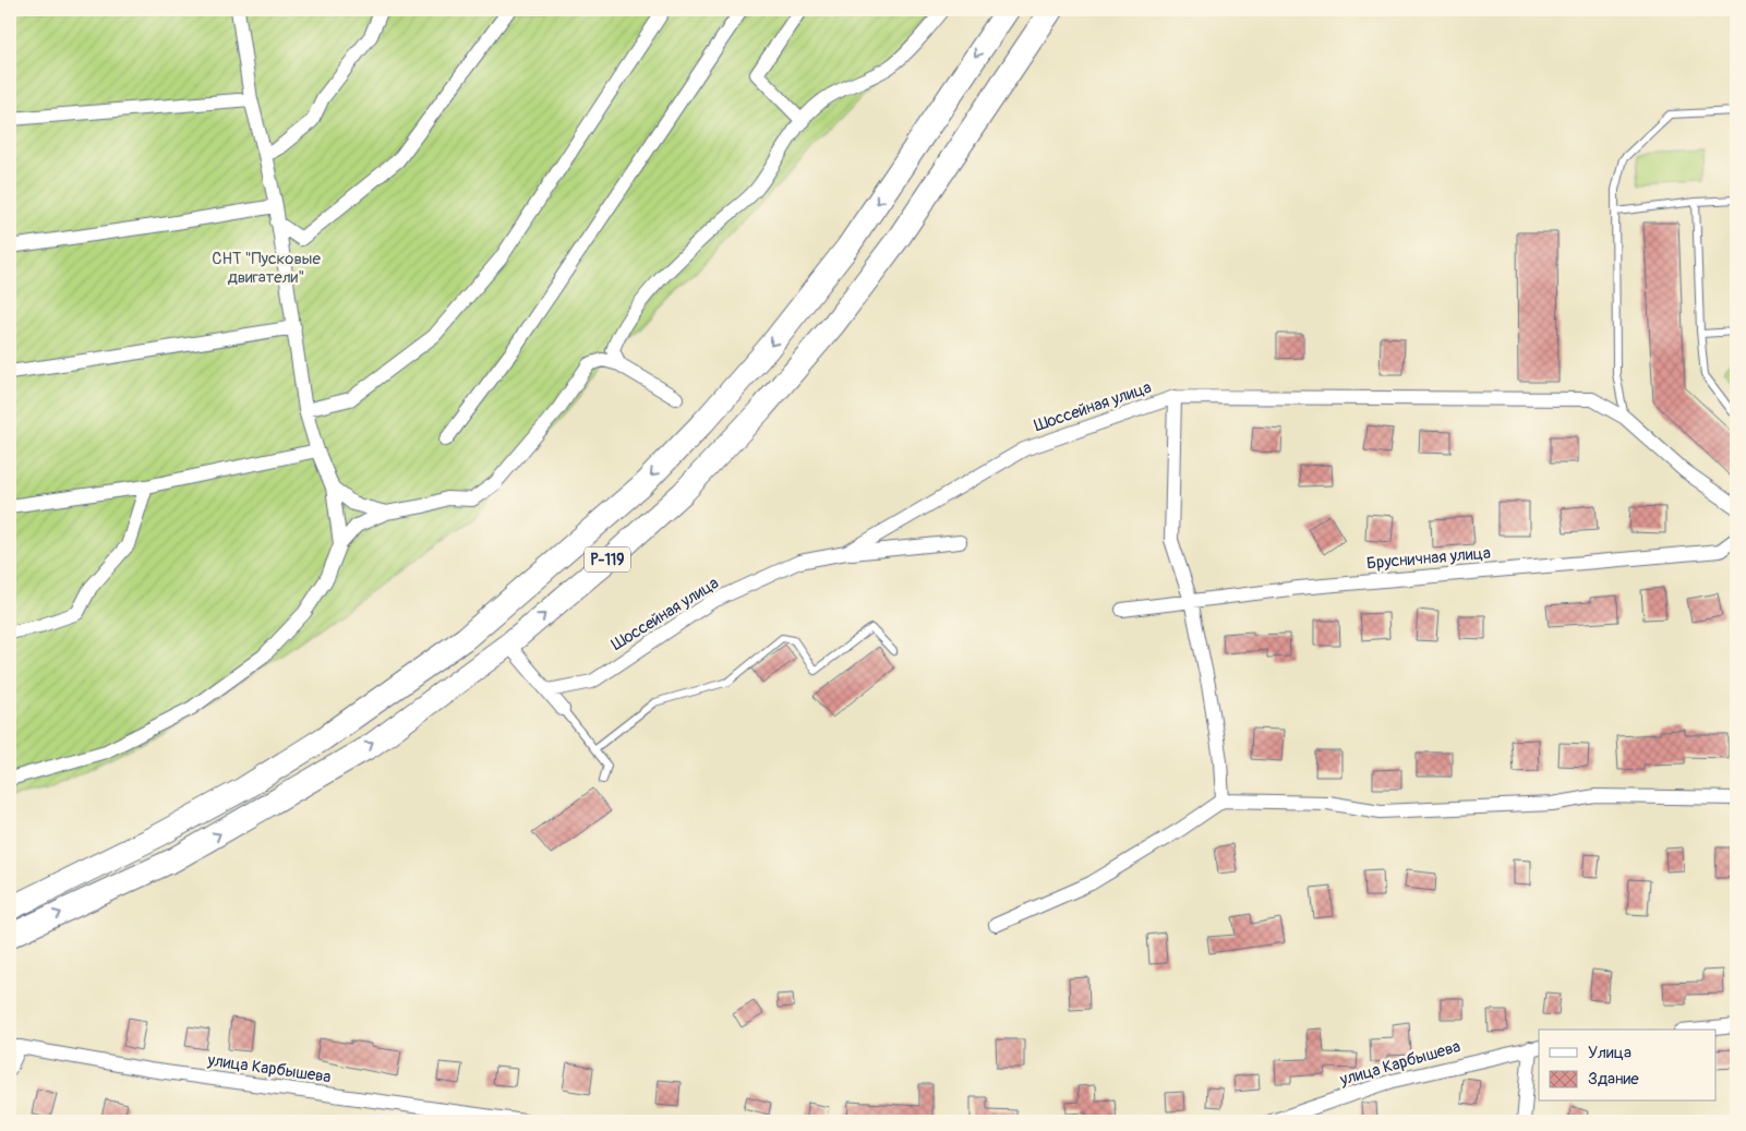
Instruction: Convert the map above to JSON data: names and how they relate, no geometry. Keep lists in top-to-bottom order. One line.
{"streets":{"highway":["Р-119"],"street":["Шоссейная улица","Брусничная улица","улица Карбышева"]},"parks":["СНТ \"Пусковые двигатели\""],"legend":["Улица","Здание"]}
